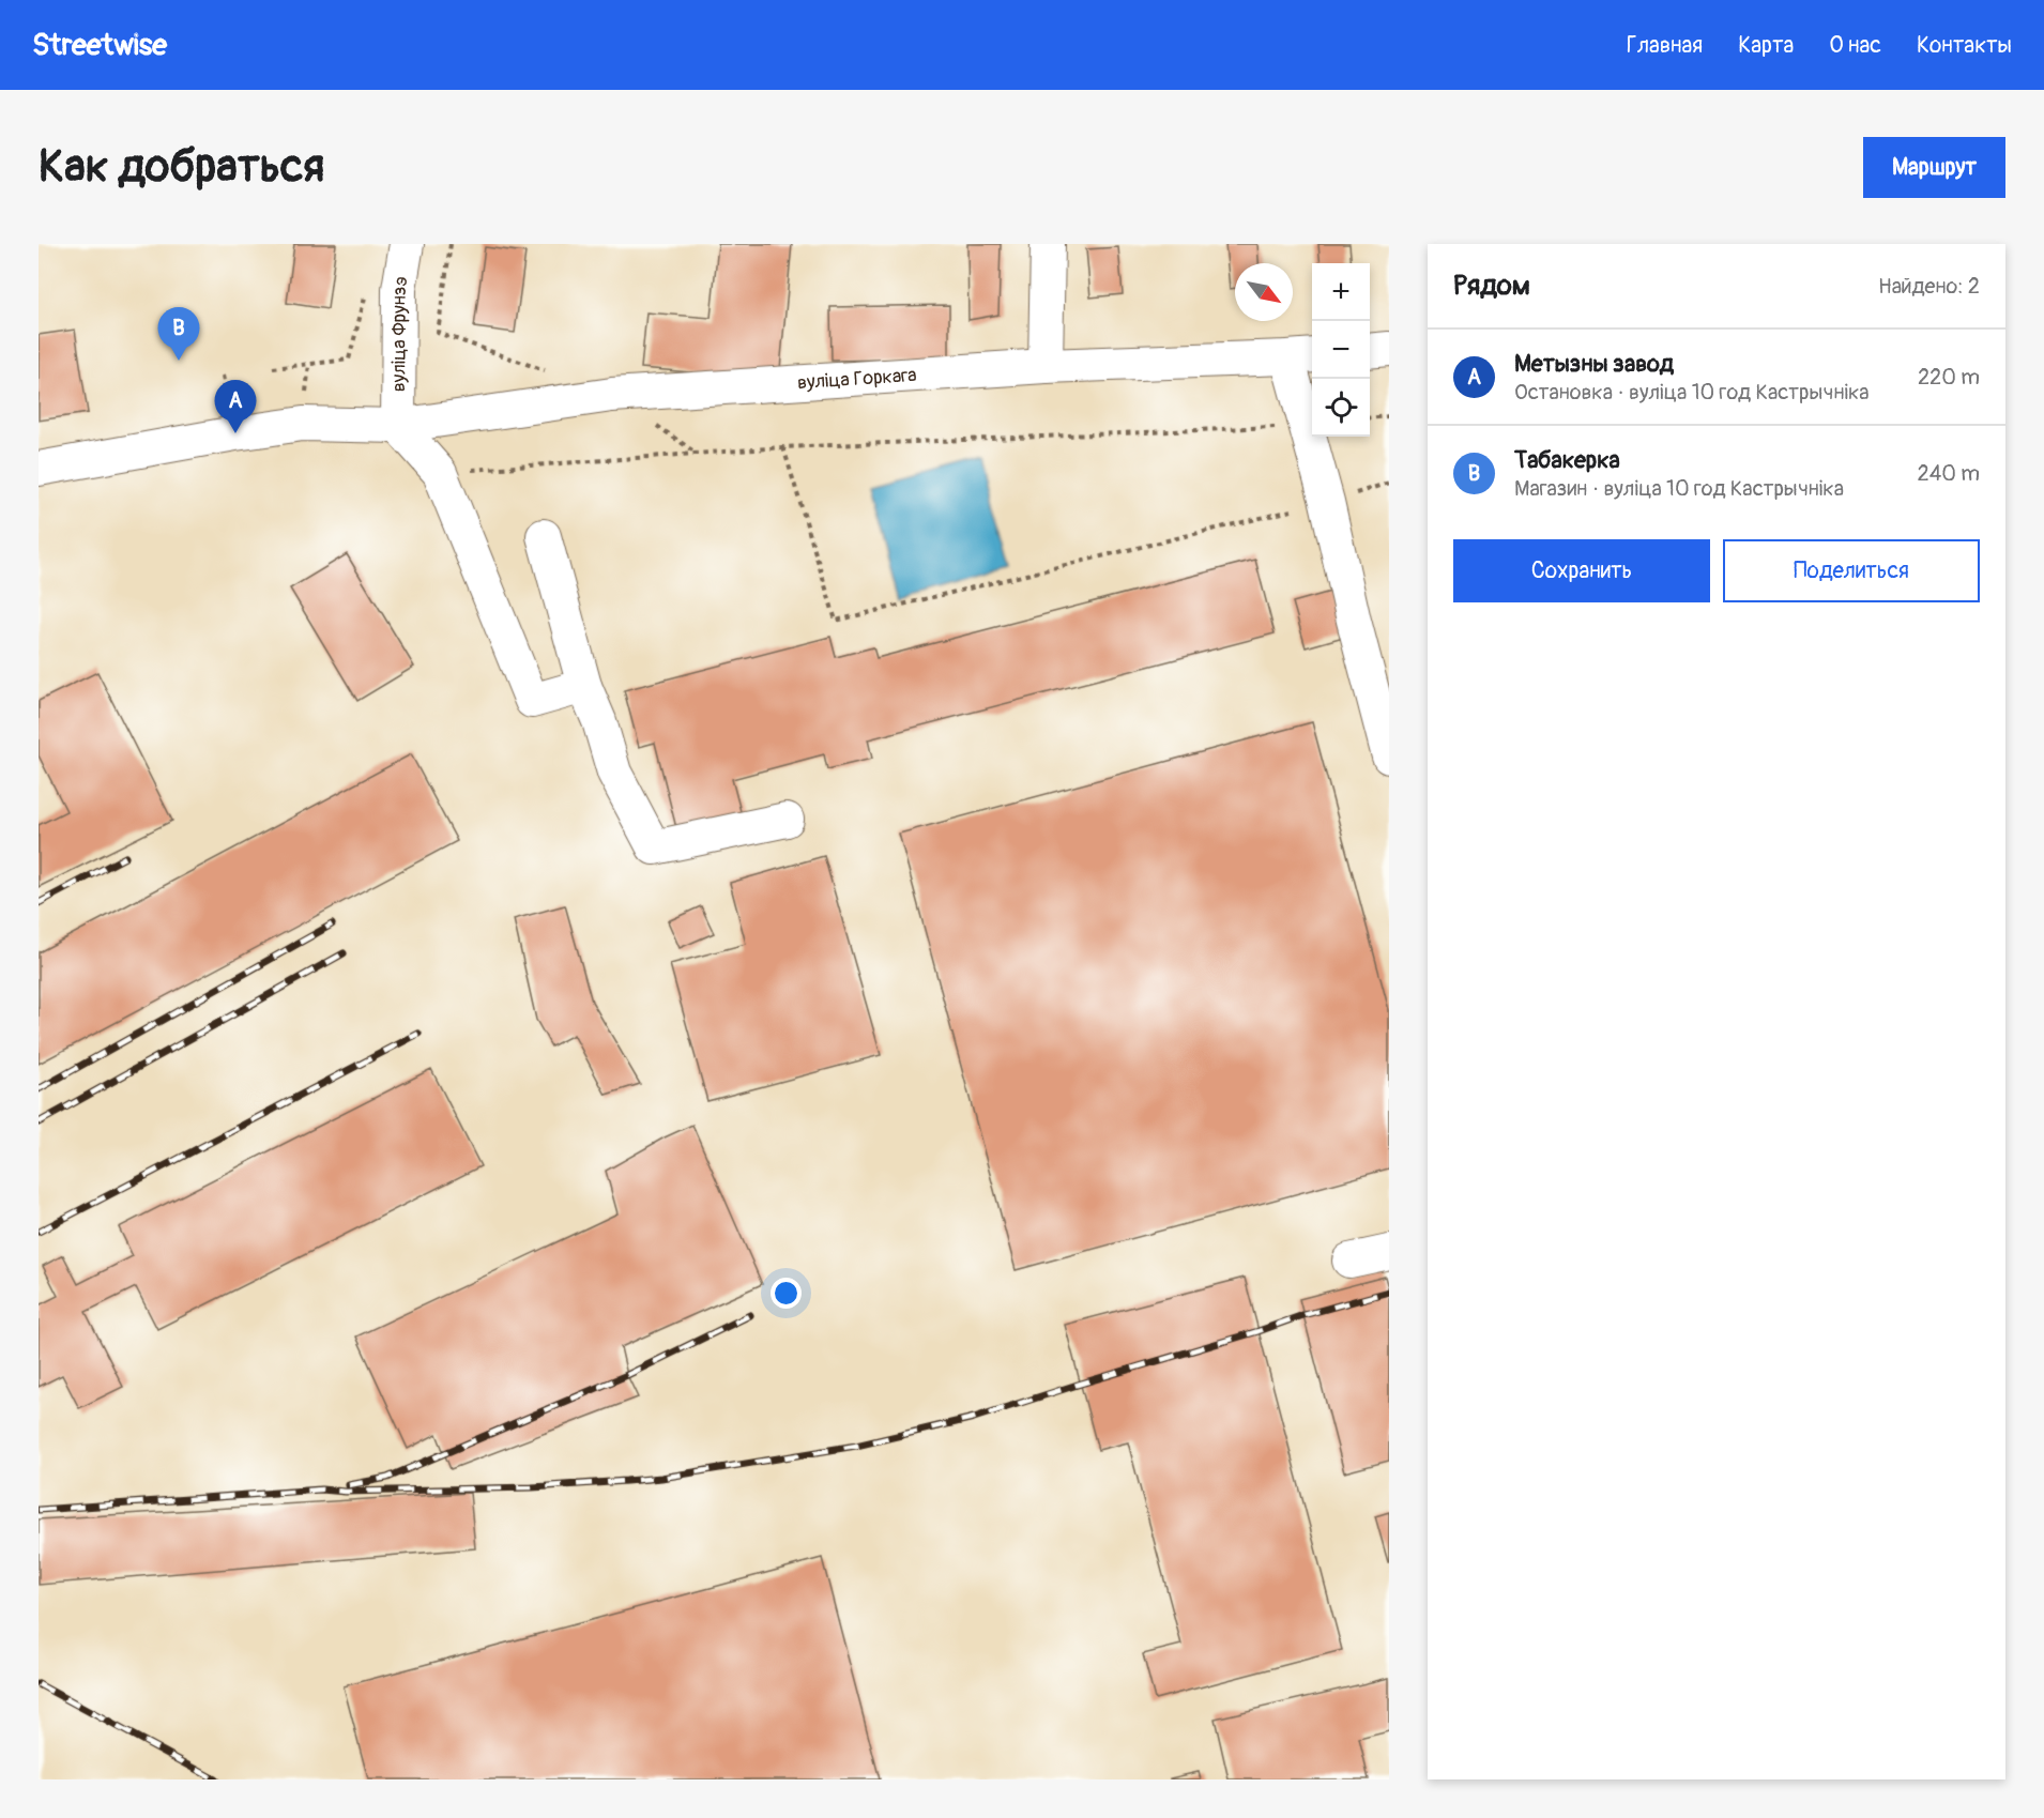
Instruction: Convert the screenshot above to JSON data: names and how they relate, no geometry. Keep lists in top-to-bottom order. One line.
{"streets":{"street":["вуліца Фрунзэ","вуліца Горкага"]},"crossings":[["вуліца Фрунзэ","вуліца Горкага"]],"north":"bottom right","page":{"header":"Streetwise","nav":["Главная","Карта","О нас","Контакты"],"buttons":["Маршрут",["Сохранить","Поделиться"]],"title":"Как добраться","heading":["Рядом","Найдено: 2"],"map_buttons":["+","−"],"pins":["B","A"],"list":[{"mark":"A","name":"Метызны завод","note":"Остановка · вуліца 10 год Кастрычніка","value":"220 m"},{"mark":"B","name":"Табакерка","note":"Магазин · вуліца 10 год Кастрычніка","value":"240 m"}]}}
